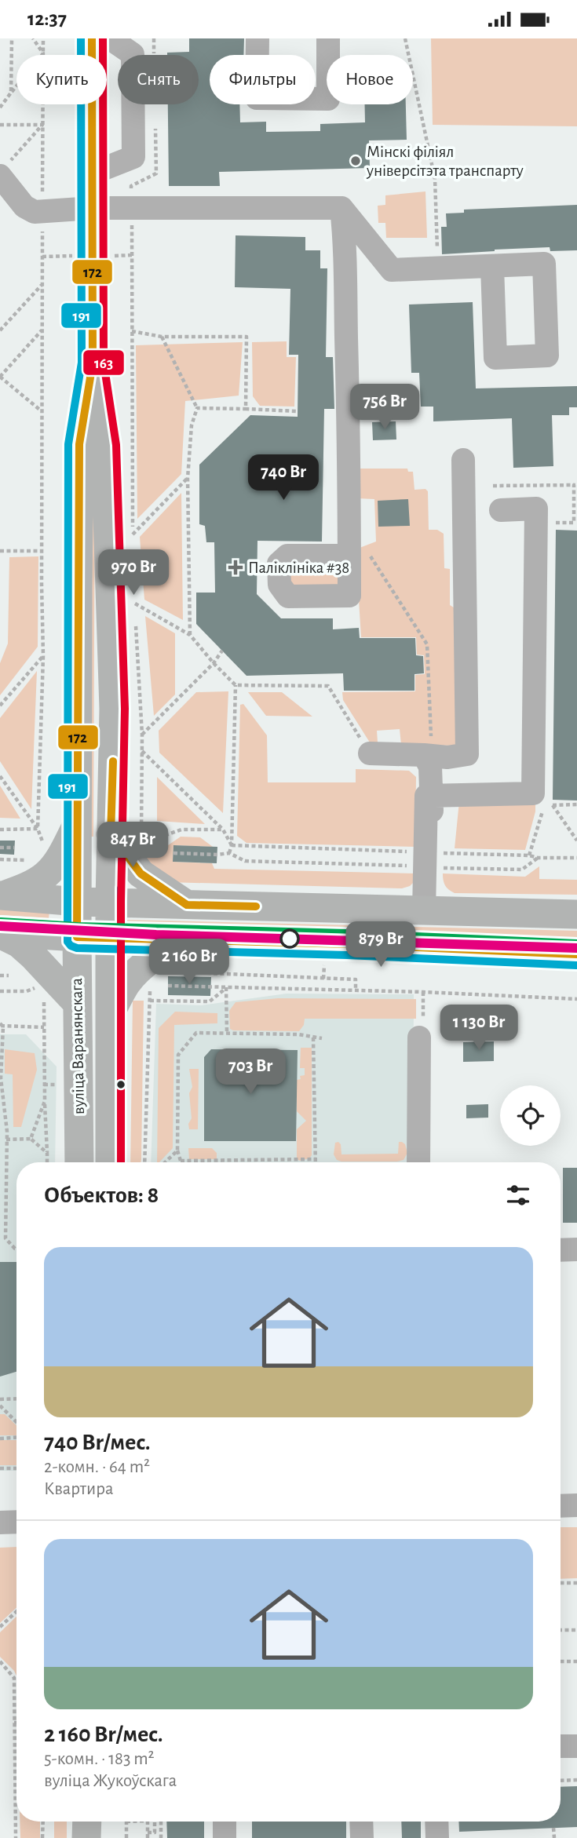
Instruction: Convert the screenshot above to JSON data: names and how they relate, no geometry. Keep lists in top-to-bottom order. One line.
{"streets":{"main road":["вуліца Варанянскага"]},"places":{"other":["Мінскі філіял універсітэта транспарту"],"health":["Паліклініка #38"]},"lines":["transit line 172","transit line 191","transit line 163"],"page":{"status":"12:37","chip":["Купить","Снять","Фильтры","Новое"],"price":["756 Br","740 Br","970 Br","847 Br","879 Br","2 160 Br","1 130 Br","703 Br"],"heading":"Объектов: 8","list":[{"name":"740 Br/мес.","note":"2-комн. · 64 m² · Квартира"},{"name":"2 160 Br/мес.","note":"5-комн. · 183 m² · вуліца Жукоўскага"}]}}
